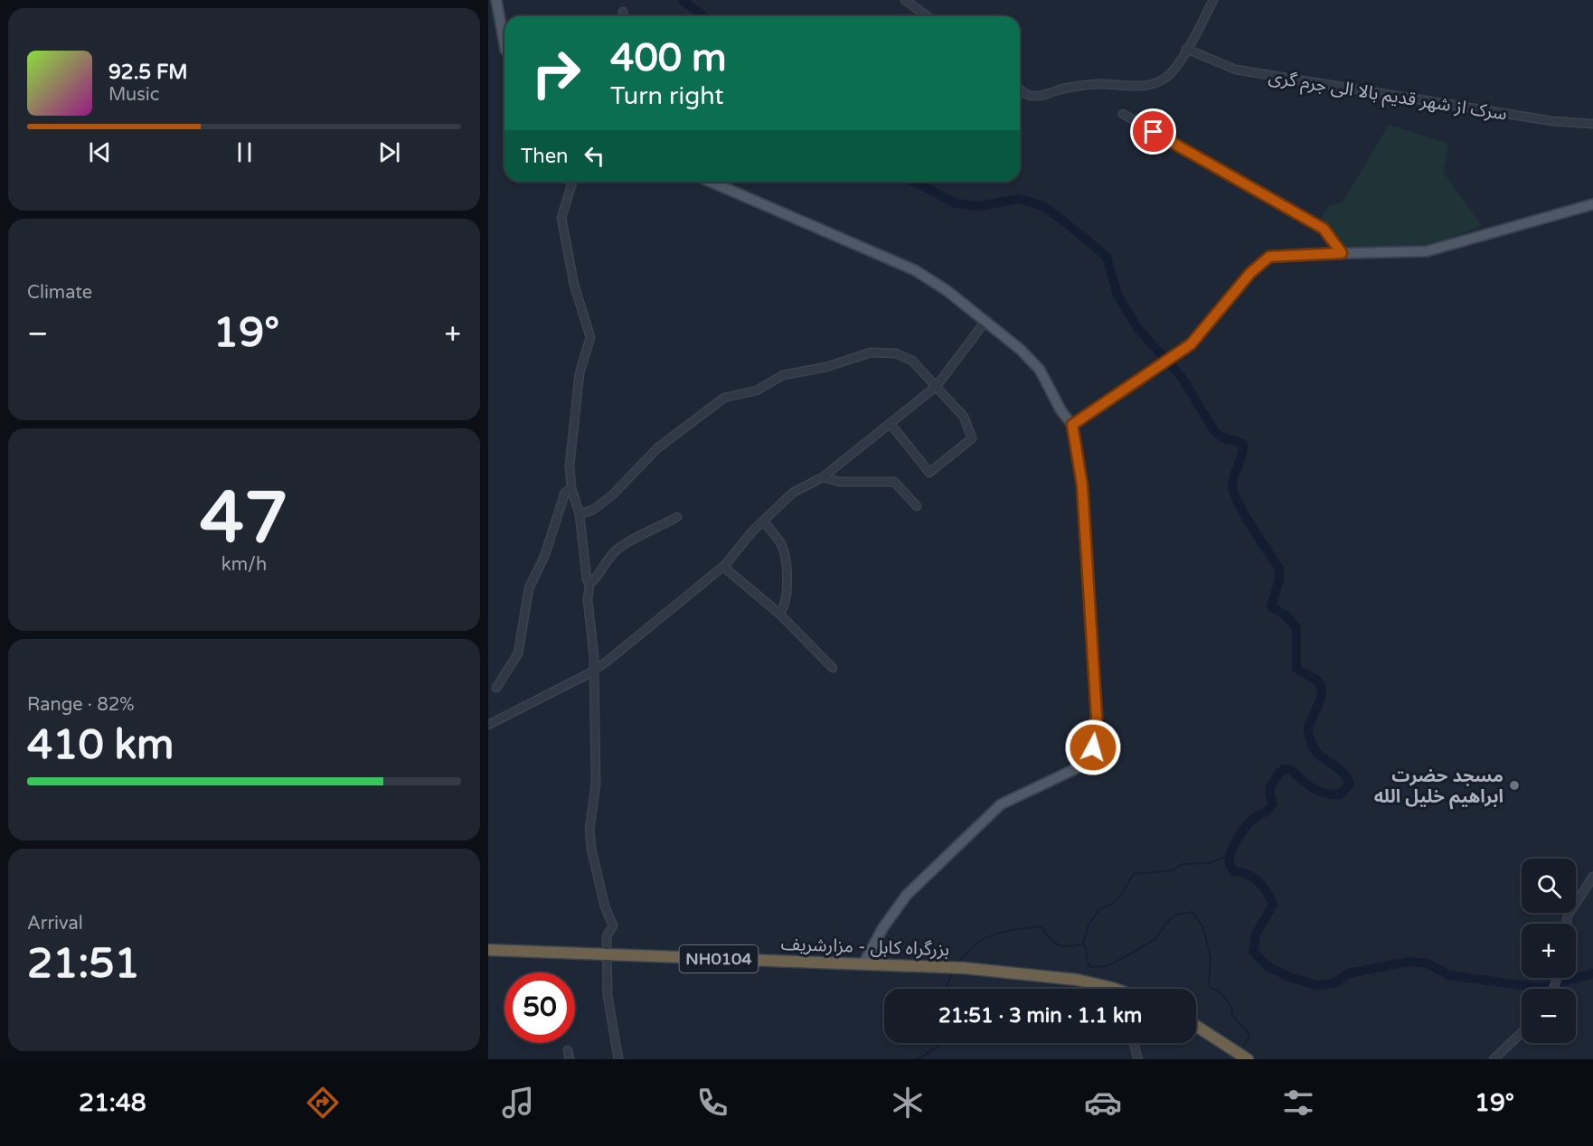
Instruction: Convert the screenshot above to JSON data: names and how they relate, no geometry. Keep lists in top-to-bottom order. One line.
{"streets":{"highway":["بزرگراه کابل - مزارشریف","NH0104"],"street":["سرک از شهر قدیم بالا الی جرم گری"]},"places":["مسجد حضرت ابراهیم خلیل الله"],"page":{"turn":["400 m","Turn right"],"song":["92.5 FM","Music"],"then":"Then","tile":["Climate",["47","km/h"],["Range · 82%","410 km"],["Arrival","21:51"]],"heat":["−","19°","+"],"map_buttons":["+","−"],"limit":"50","trip":"21:51 · 3 min · 1.1 km","tabs":["21:48","19°"]}}
